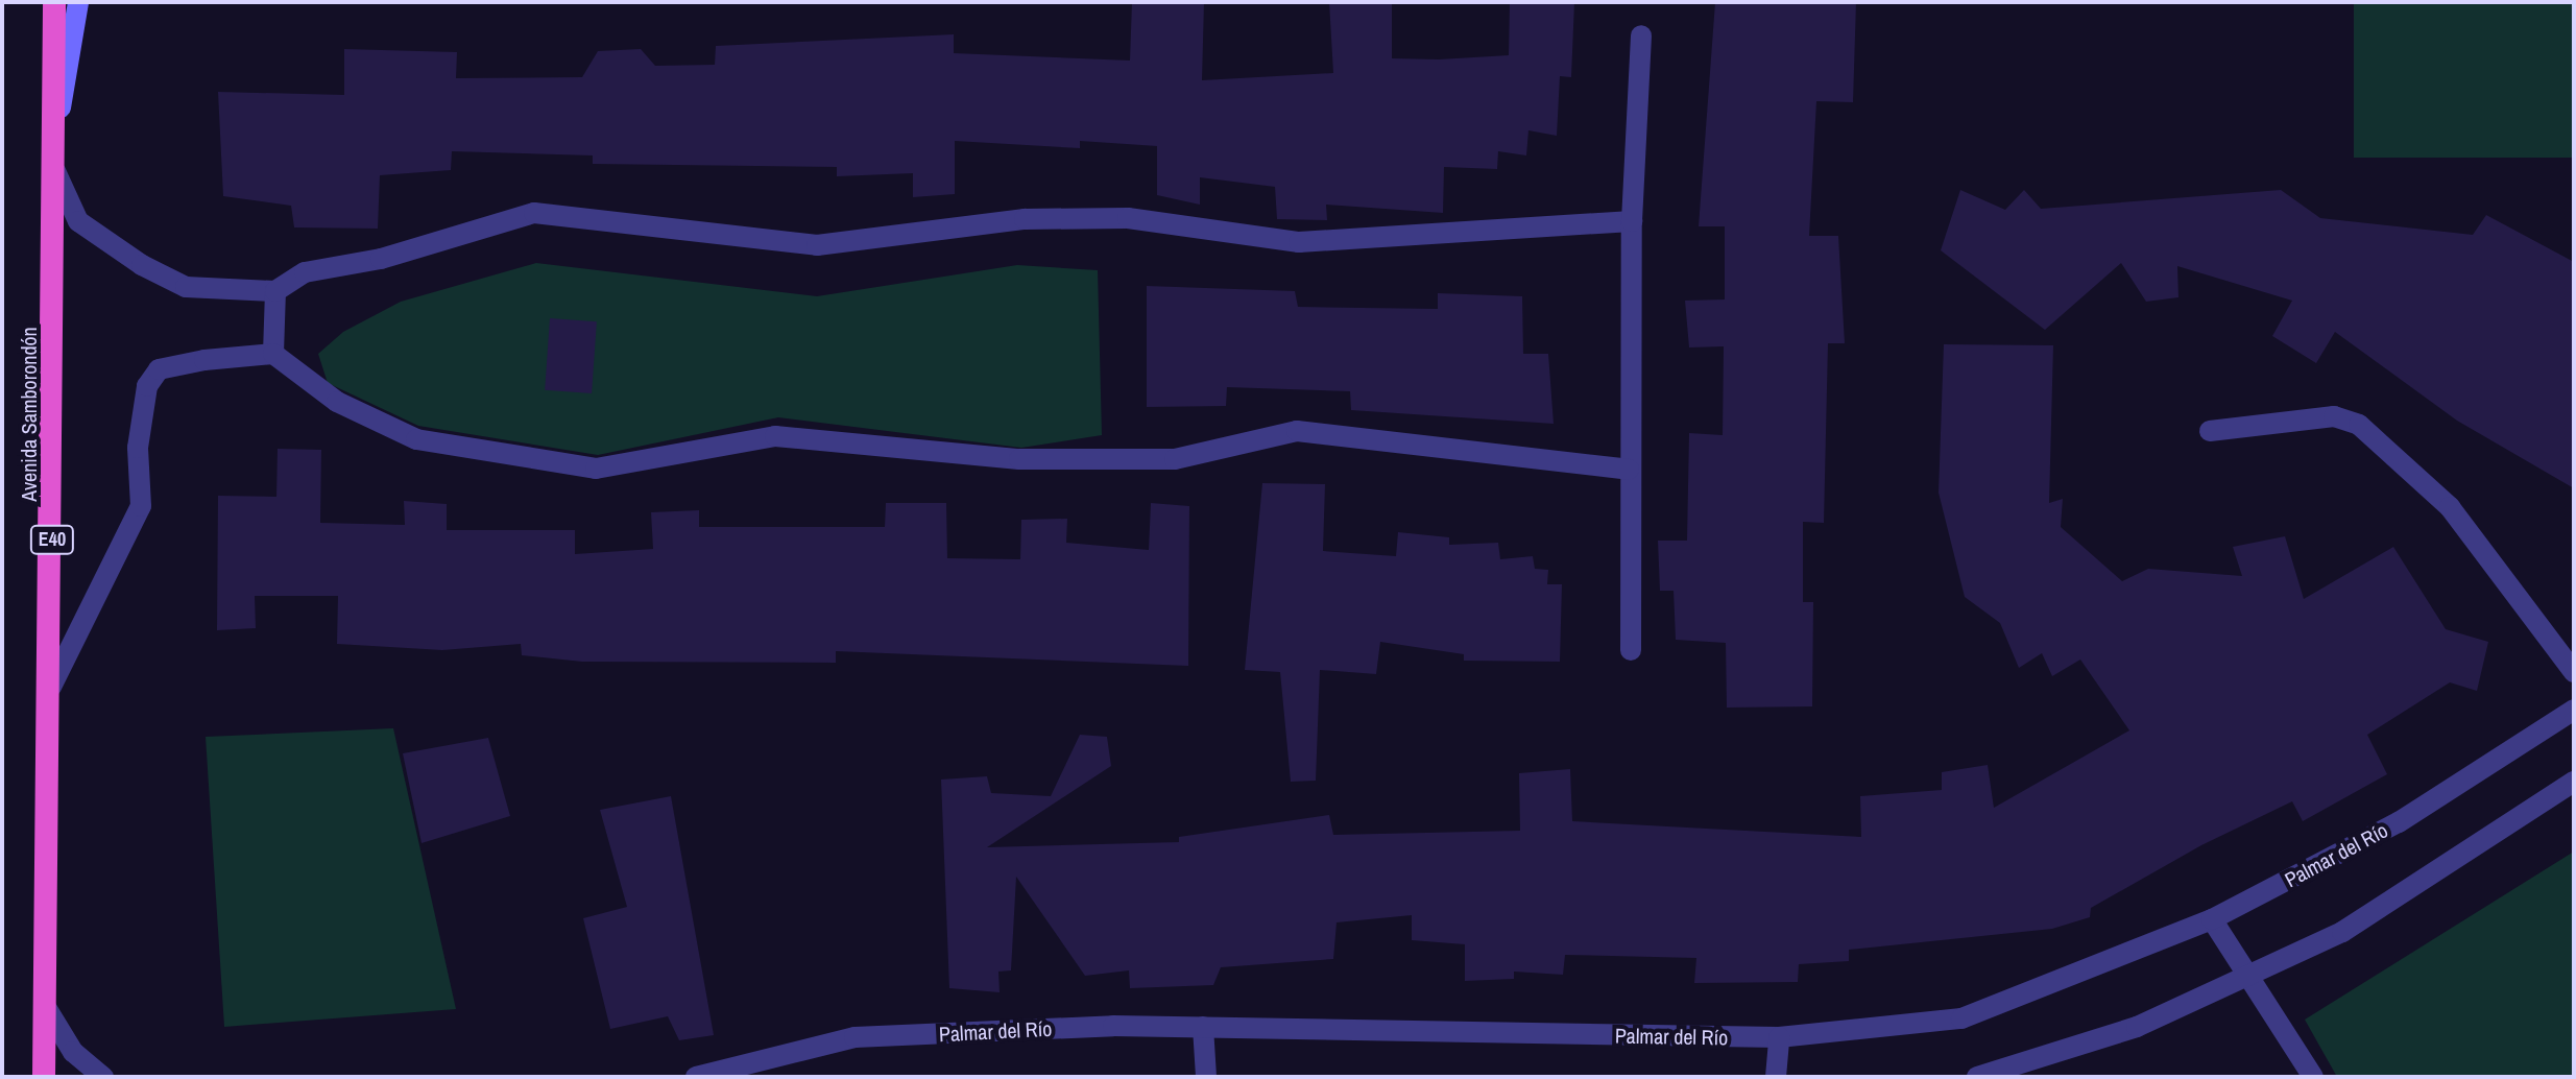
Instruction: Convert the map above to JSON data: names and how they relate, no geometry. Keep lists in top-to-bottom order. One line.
{"streets":{"highway":["Avenida Samborondón","E40"],"street":["Palmar del Río"]}}
